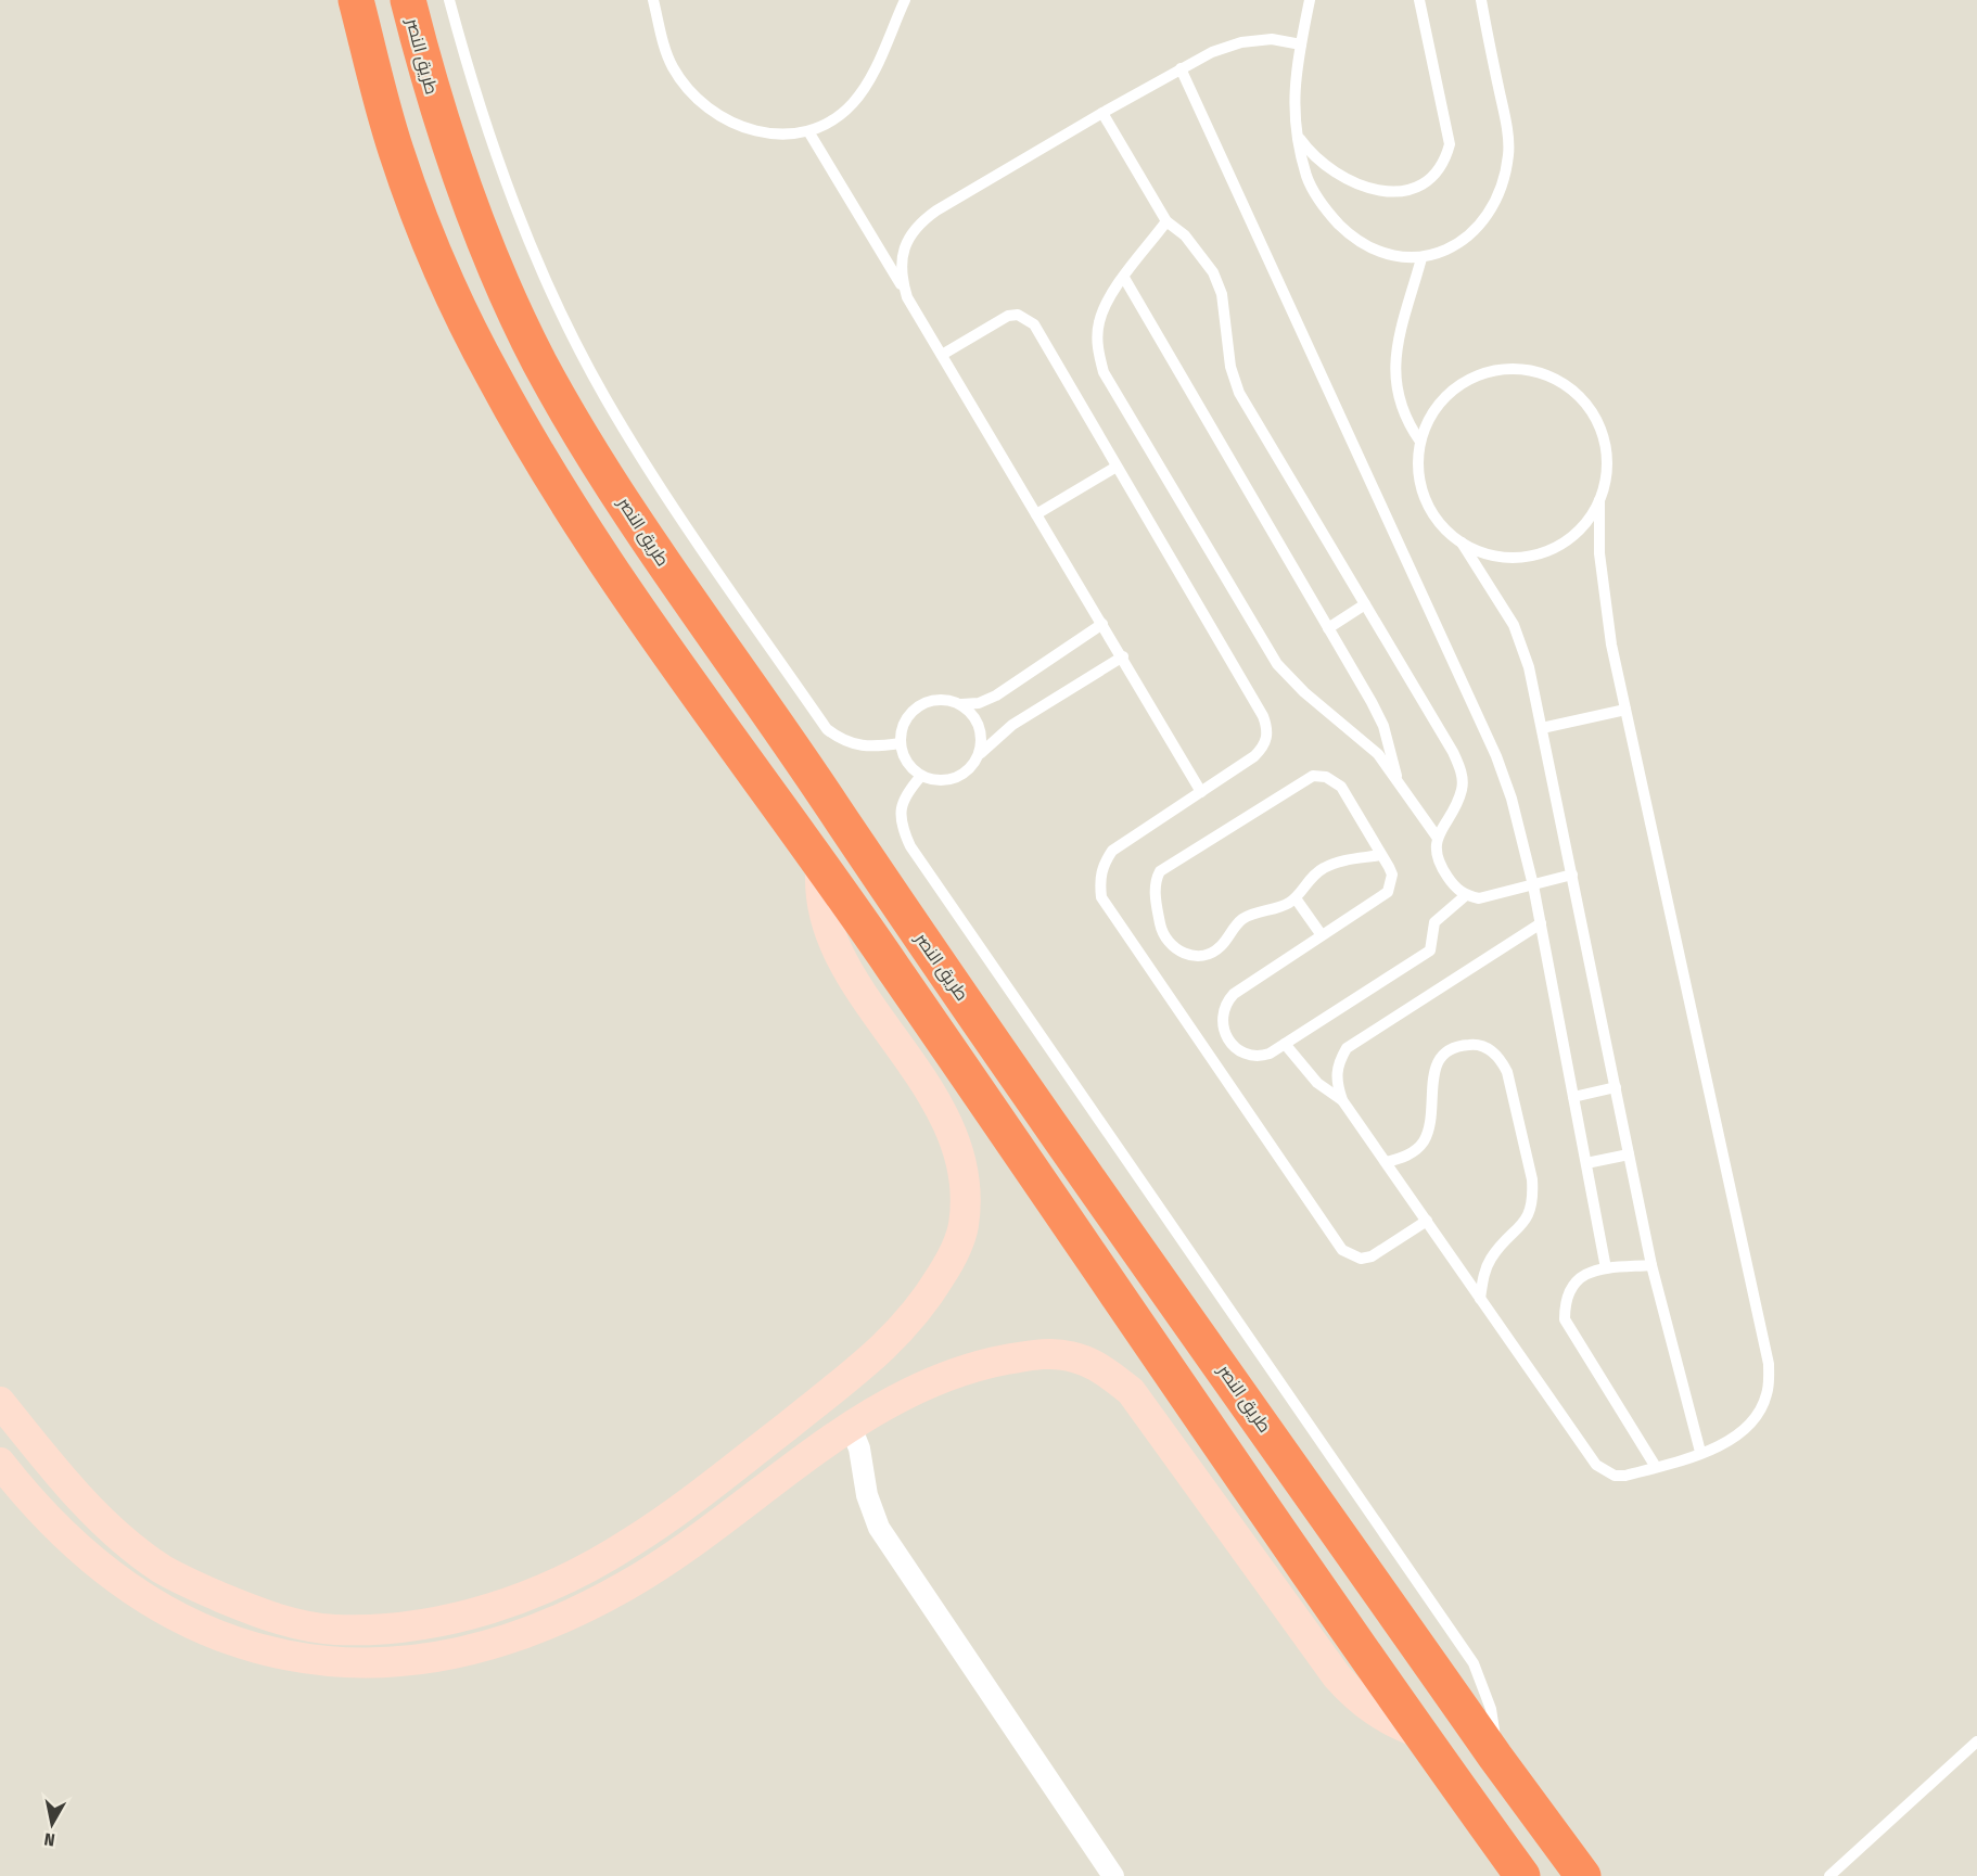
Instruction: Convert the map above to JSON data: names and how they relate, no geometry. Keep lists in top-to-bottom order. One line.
{"streets":{"highway":["طريق النصر"]},"north":"bottom"}
